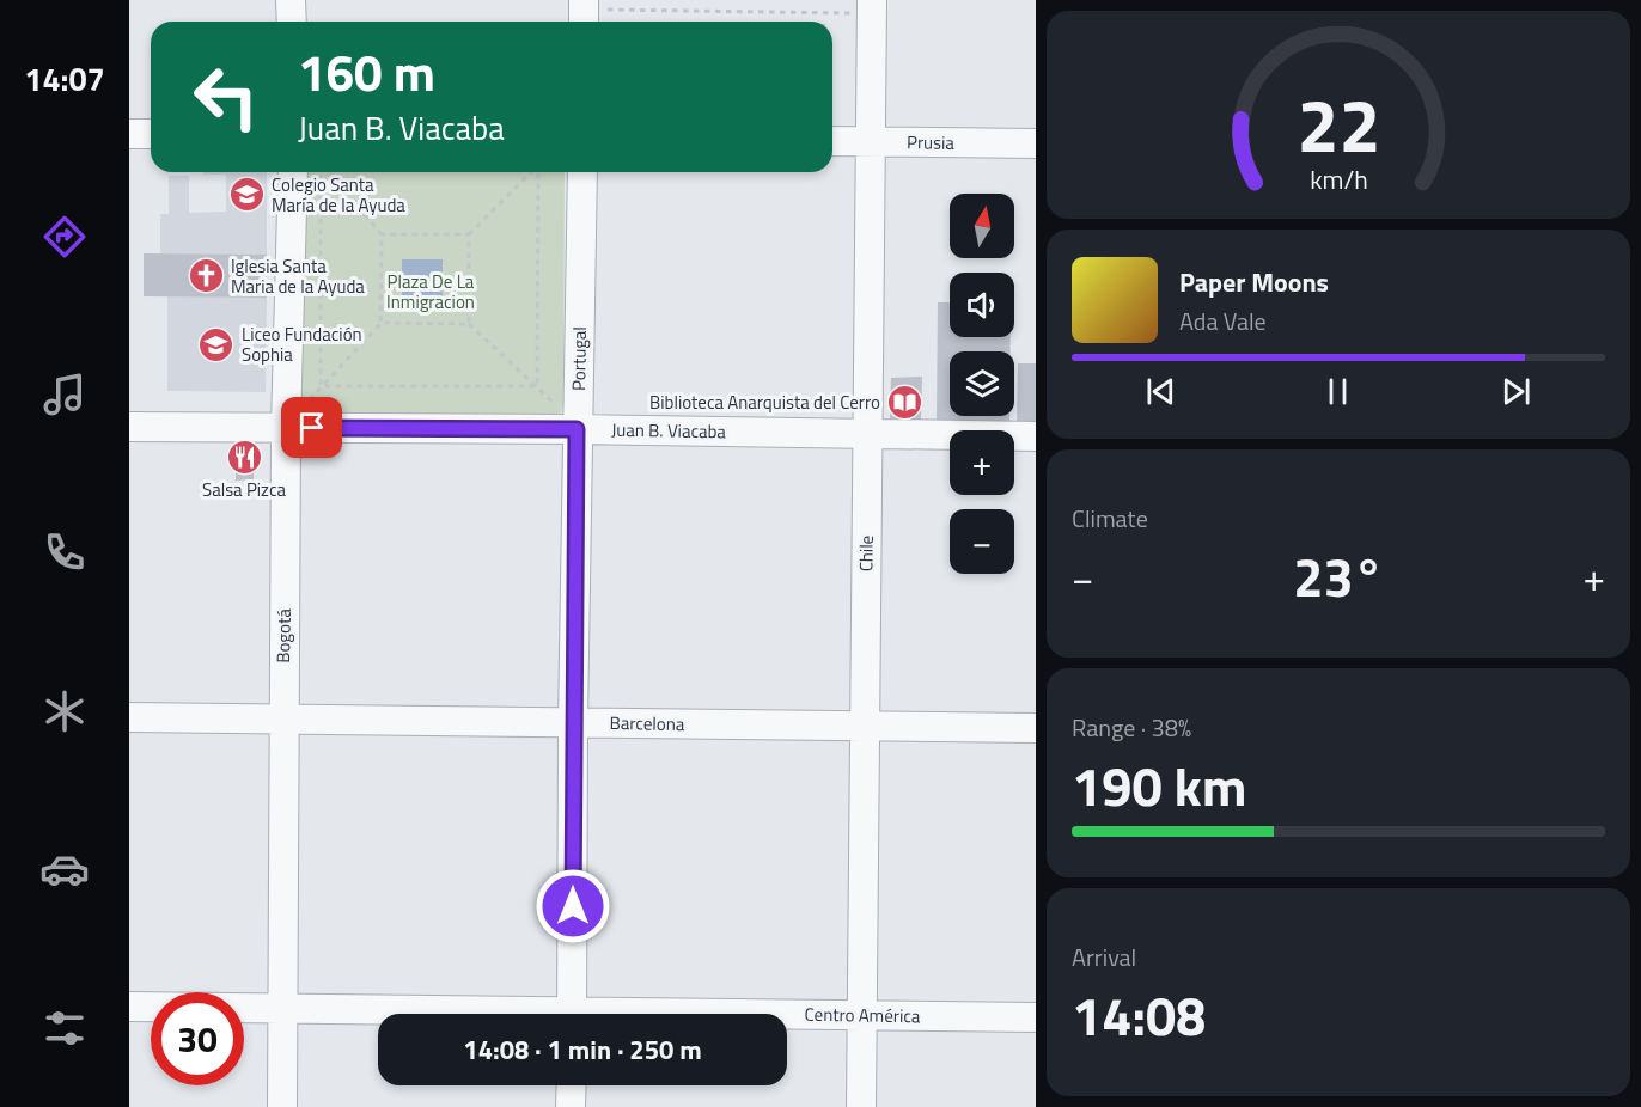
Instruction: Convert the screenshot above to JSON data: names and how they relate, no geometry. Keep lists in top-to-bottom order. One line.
{"streets":{"street":["Prusia","Portugal","Juan B. Viacaba","Chile","Bogotá","Barcelona","Centro América"]},"crossings":[["Prusia","Chile"],["Portugal","Juan B. Viacaba"],["Portugal","Barcelona"],["Juan B. Viacaba","Chile"],["Juan B. Viacaba","Bogotá"],["Chile","Barcelona"],["Chile","Centro América"],["Bogotá","Barcelona"],["Bogotá","Centro América"]],"parks":["Plaza De La Inmigracion"],"places":{"school or university":["Colegio Santa María de la Ayuda","Liceo Fundación Sophia"],"church":["Iglesia Santa Maria de la Ayuda"],"library":["Biblioteca Anarquista del Cerro"],"restaurant":["Salsa Pizca"]},"north":"top","page":{"tabs":"14:07","turn":["160 m","Juan B. Viacaba"],"map_buttons":["+","−"],"song":["Paper Moons","Ada Vale"],"tile":["Climate",["Range · 38%","190 km"],["Arrival","14:08"]],"heat":["−","23°","+"],"limit":"30","trip":"14:08 · 1 min · 250 m","gauge":["22","km/h"]}}
